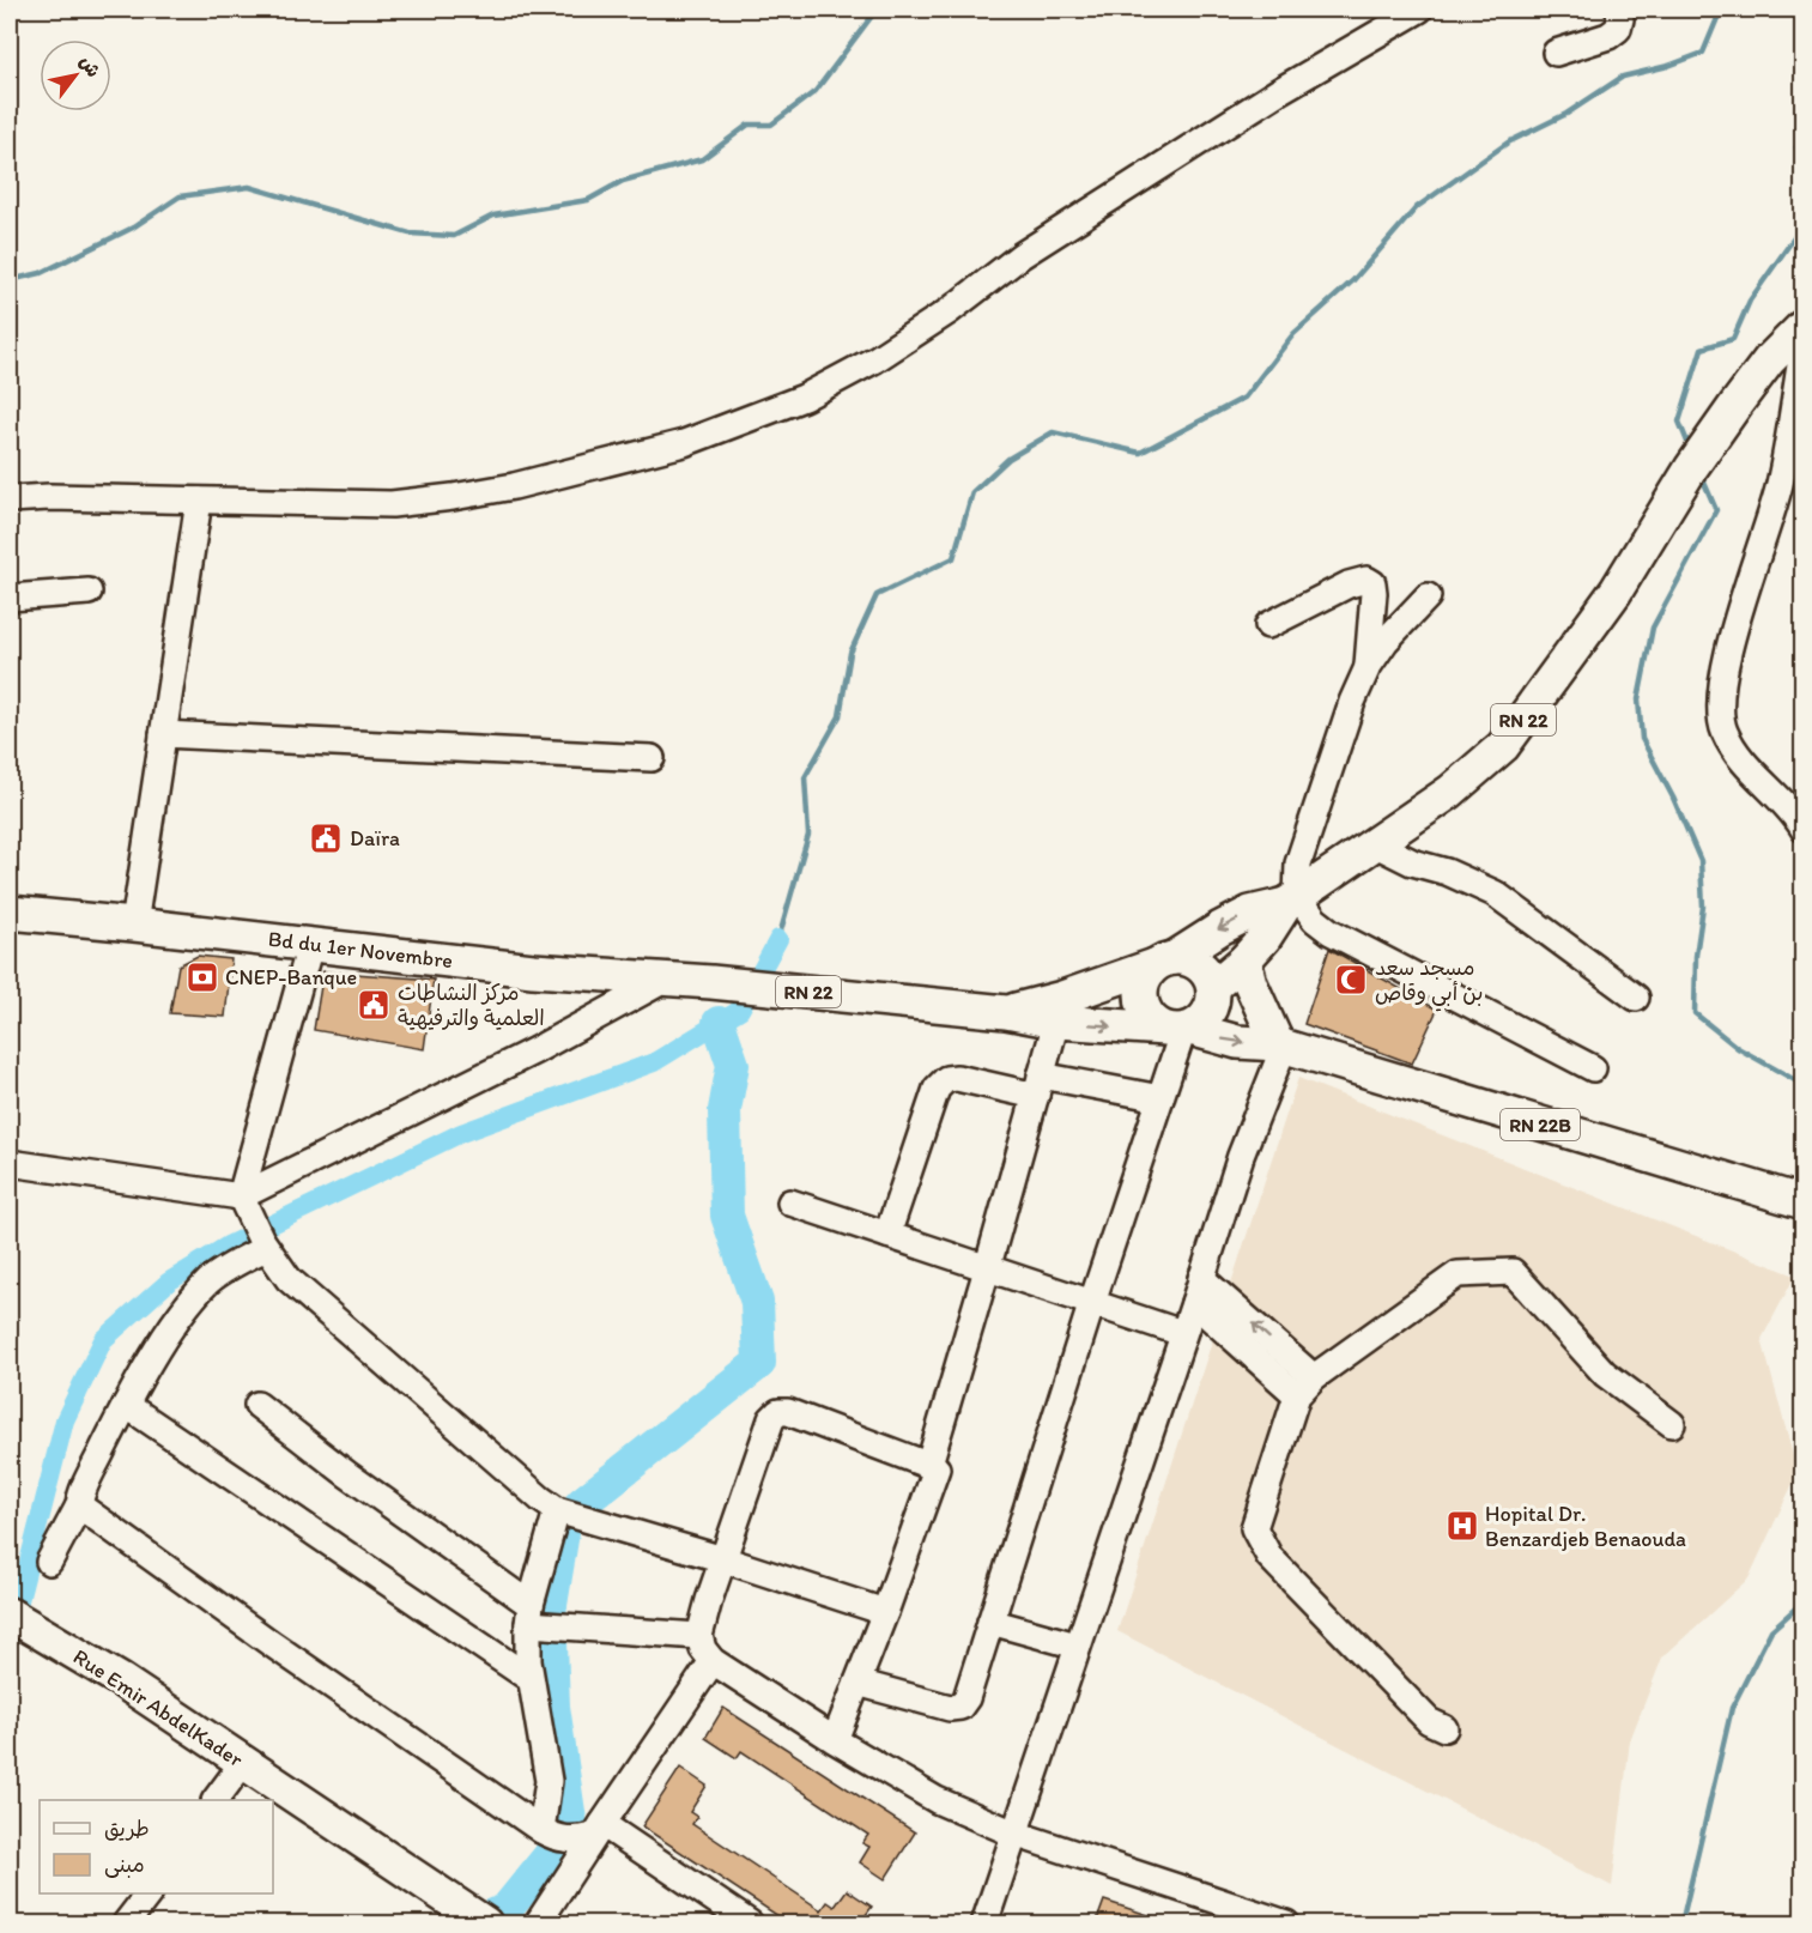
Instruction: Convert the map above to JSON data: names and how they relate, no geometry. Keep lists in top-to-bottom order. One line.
{"streets":{"main road":["RN 22","Bd du 1er Novembre","RN 22B","Rue Emir AbdelKader"]},"crossings":[["RN 22","Bd du 1er Novembre"],["RN 22","RN 22B"]],"places":{"public building":["Daïra","مركز النشاطات العلمية والترفيهية"],"bank":["CNEP-Banque"],"mosque":["مسجد سعد بن أبي وقاص"],"hospital":["Hopital Dr. Benzardjeb Benaouda"]},"legend":["طريق","مبنى"],"north":"top right"}
